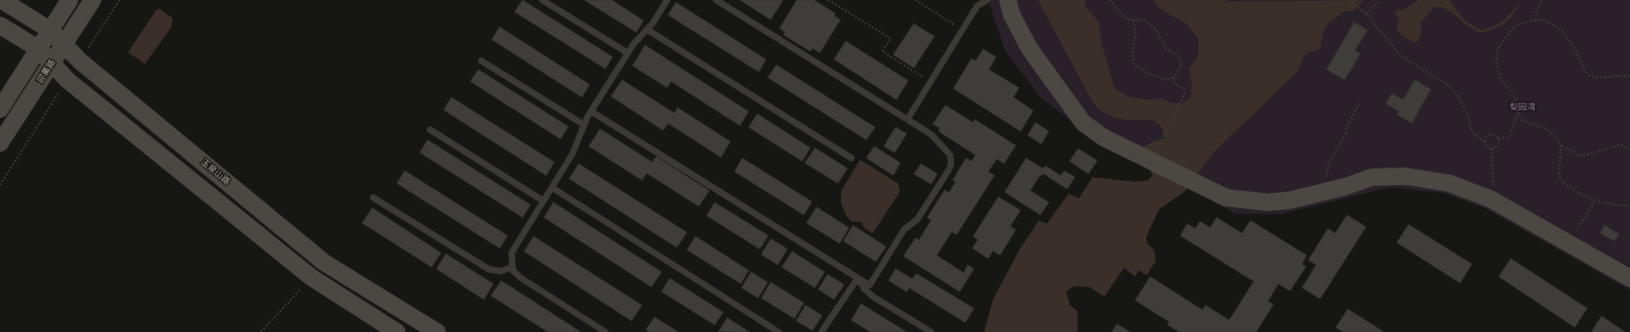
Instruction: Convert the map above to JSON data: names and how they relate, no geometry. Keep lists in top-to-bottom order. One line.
{"streets":{"street":["迎薰路","玉泉山路"]},"crossings":[["迎薰路","玉泉山路"]],"parks":["梨园湾"]}
